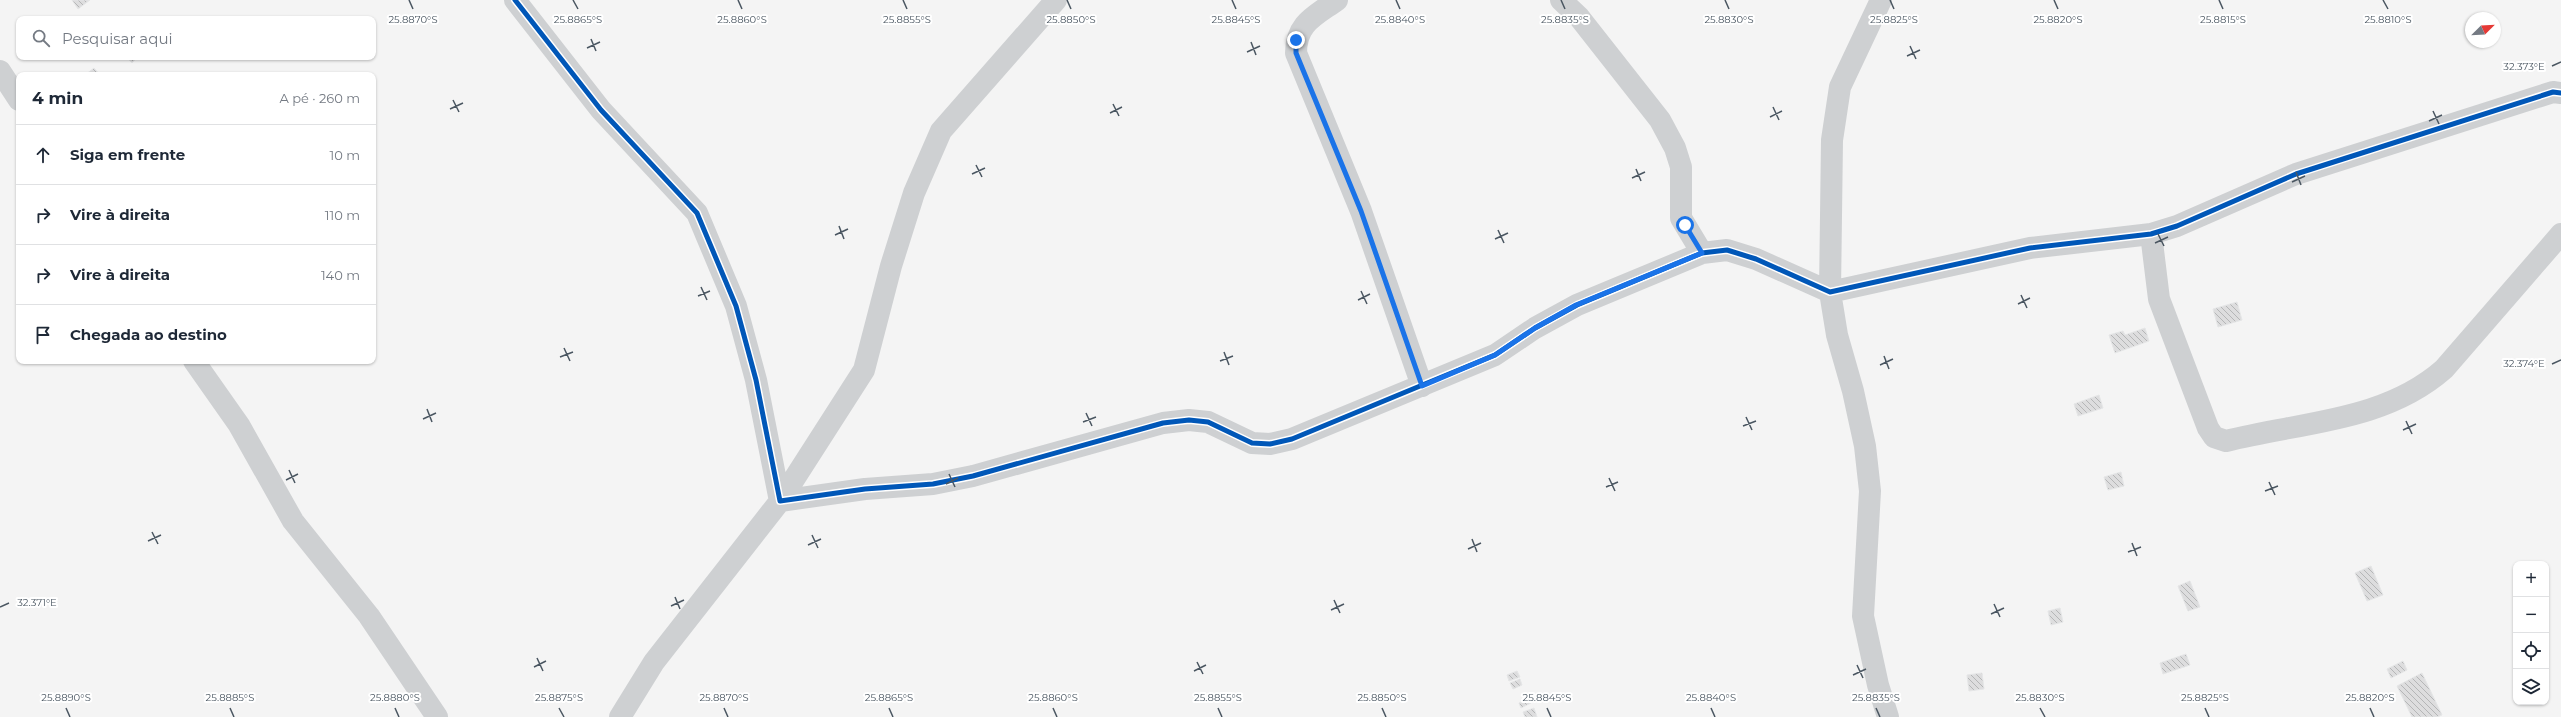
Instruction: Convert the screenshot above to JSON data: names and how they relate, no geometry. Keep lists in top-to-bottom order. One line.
{"north":"top right","page":{"search":"Pesquisar aqui","heading":["4 min","A pé · 260 m"],"list":[["Siga em frente","10 m"],["Vire à direita","110 m"],["Vire à direita","140 m"],"Chegada ao destino"],"map_buttons":["+","−"]},"coordinates":["25.8870°S","25.8865°S","25.8860°S","25.8855°S","25.8850°S","25.8845°S","25.8840°S","25.8830°S","25.8835°S","25.8825°S","25.8820°S","25.8815°S","25.8810°S","32.373°E","32.374°E","32.371°E","25.8890°S","25.8885°S","25.8880°S","25.8875°S"]}
